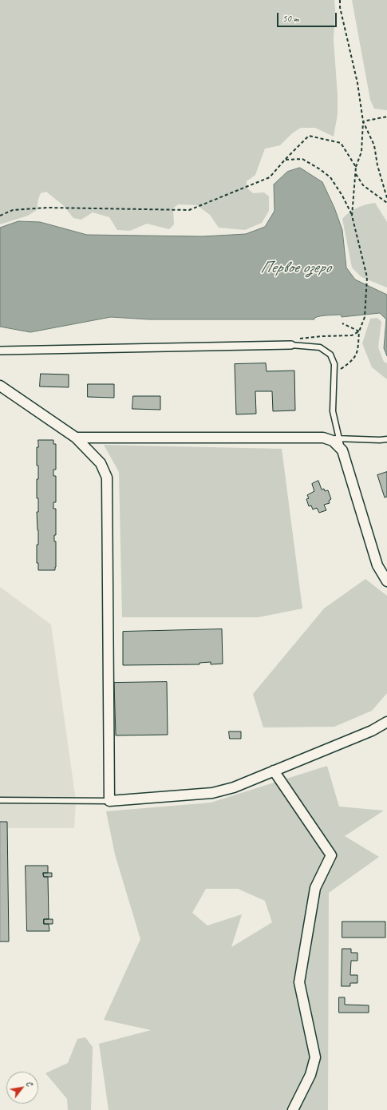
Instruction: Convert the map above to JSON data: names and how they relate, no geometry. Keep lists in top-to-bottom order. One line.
{"water":["Первое озеро"],"scale_bar":"50 m","north":"top right"}
